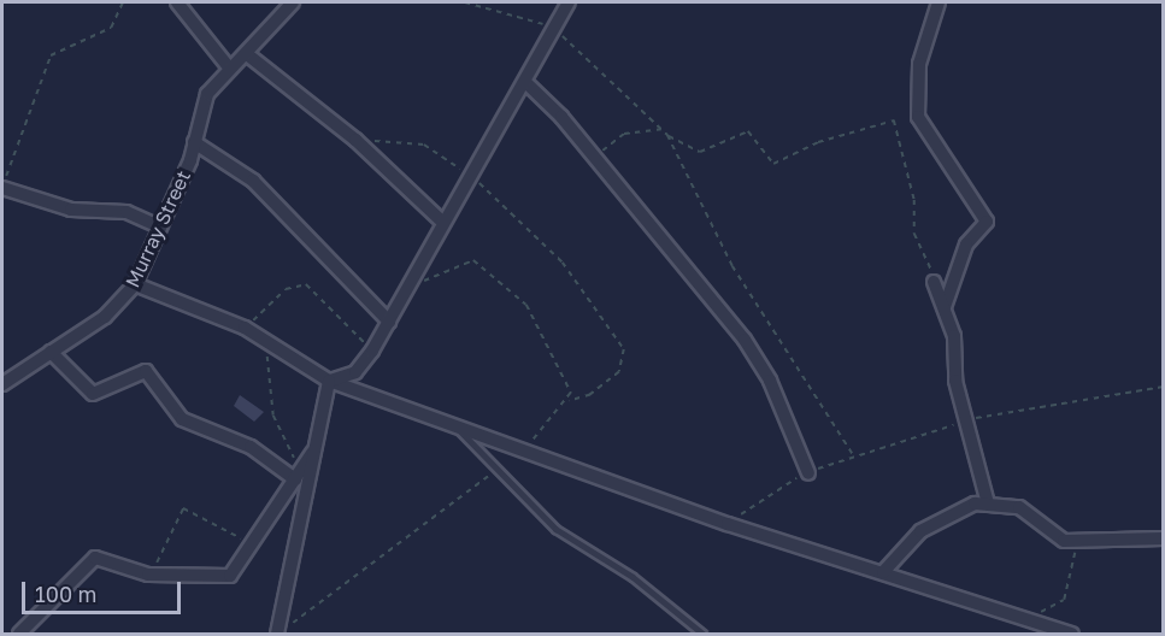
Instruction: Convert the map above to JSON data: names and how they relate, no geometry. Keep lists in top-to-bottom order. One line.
{"streets":{"street":["Murray Street"]},"scale_bar":"100 m"}
